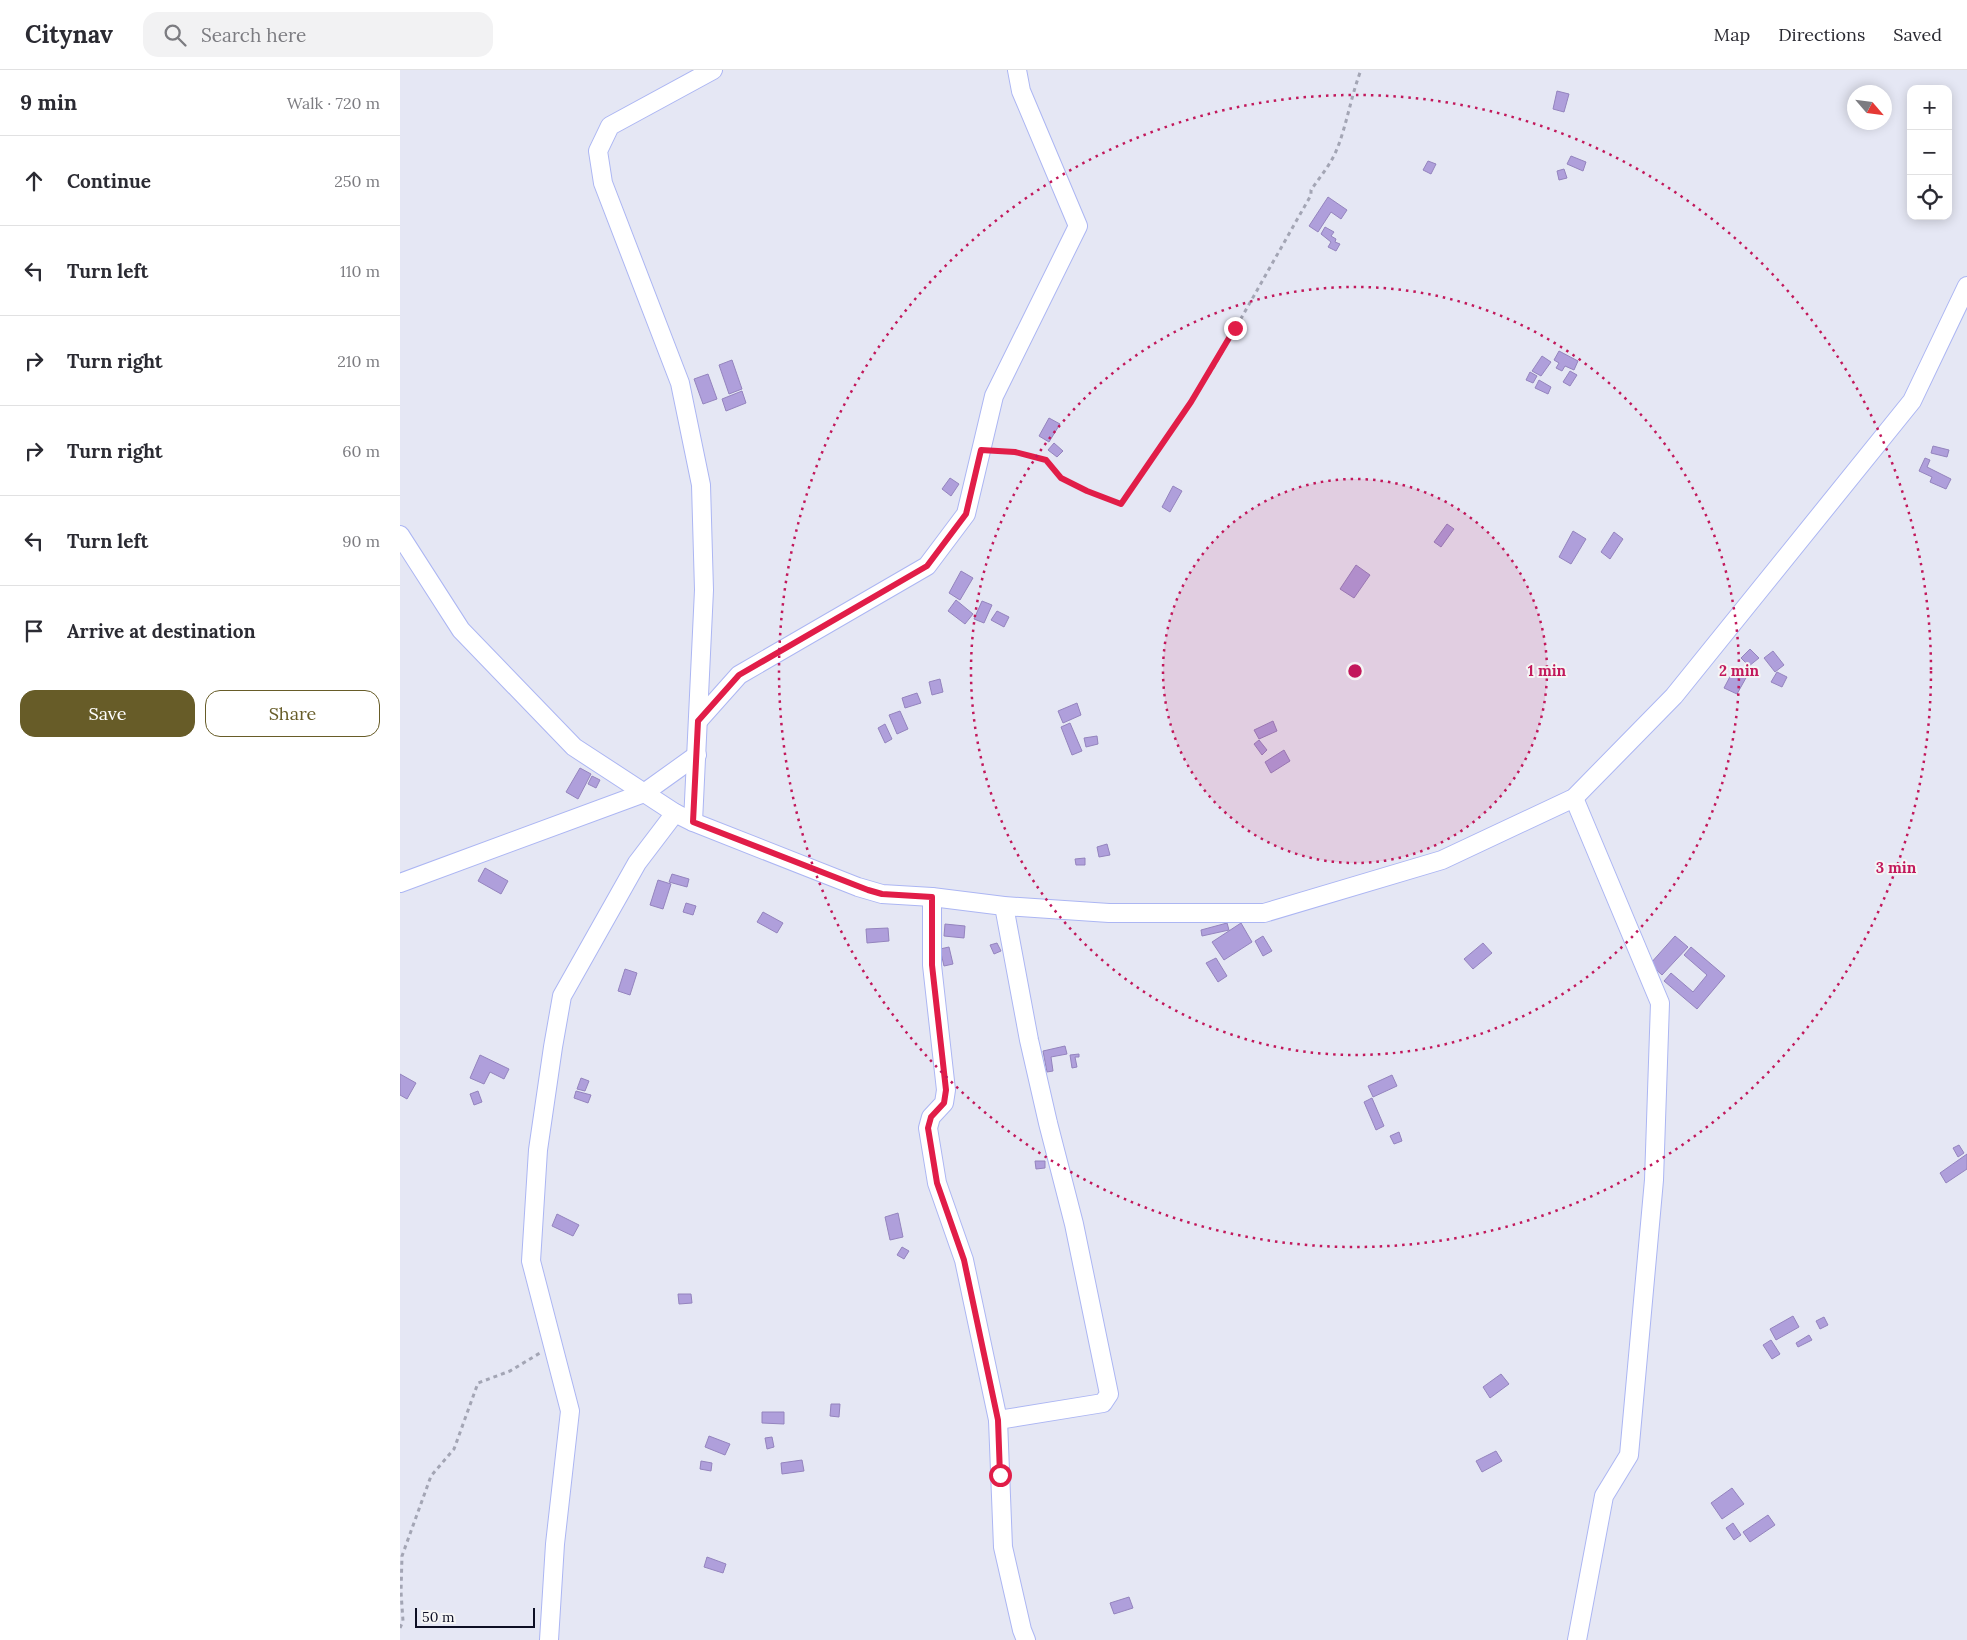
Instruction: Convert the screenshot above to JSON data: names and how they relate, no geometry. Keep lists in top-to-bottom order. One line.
{"scale_bar":"50 m","north":"bottom right","page":{"header":"Citynav","search":"Search here","nav":["Map","Directions","Saved"],"heading":["9 min","Walk · 720 m"],"map_buttons":["+","−"],"list":[["Continue","250 m"],["Turn left","110 m"],["Turn right","210 m"],["Turn right","60 m"],["Turn left","90 m"],"Arrive at destination"],"buttons":["Save","Share"],"scale":"50 m"},"rings":["1 min","2 min","3 min"]}
